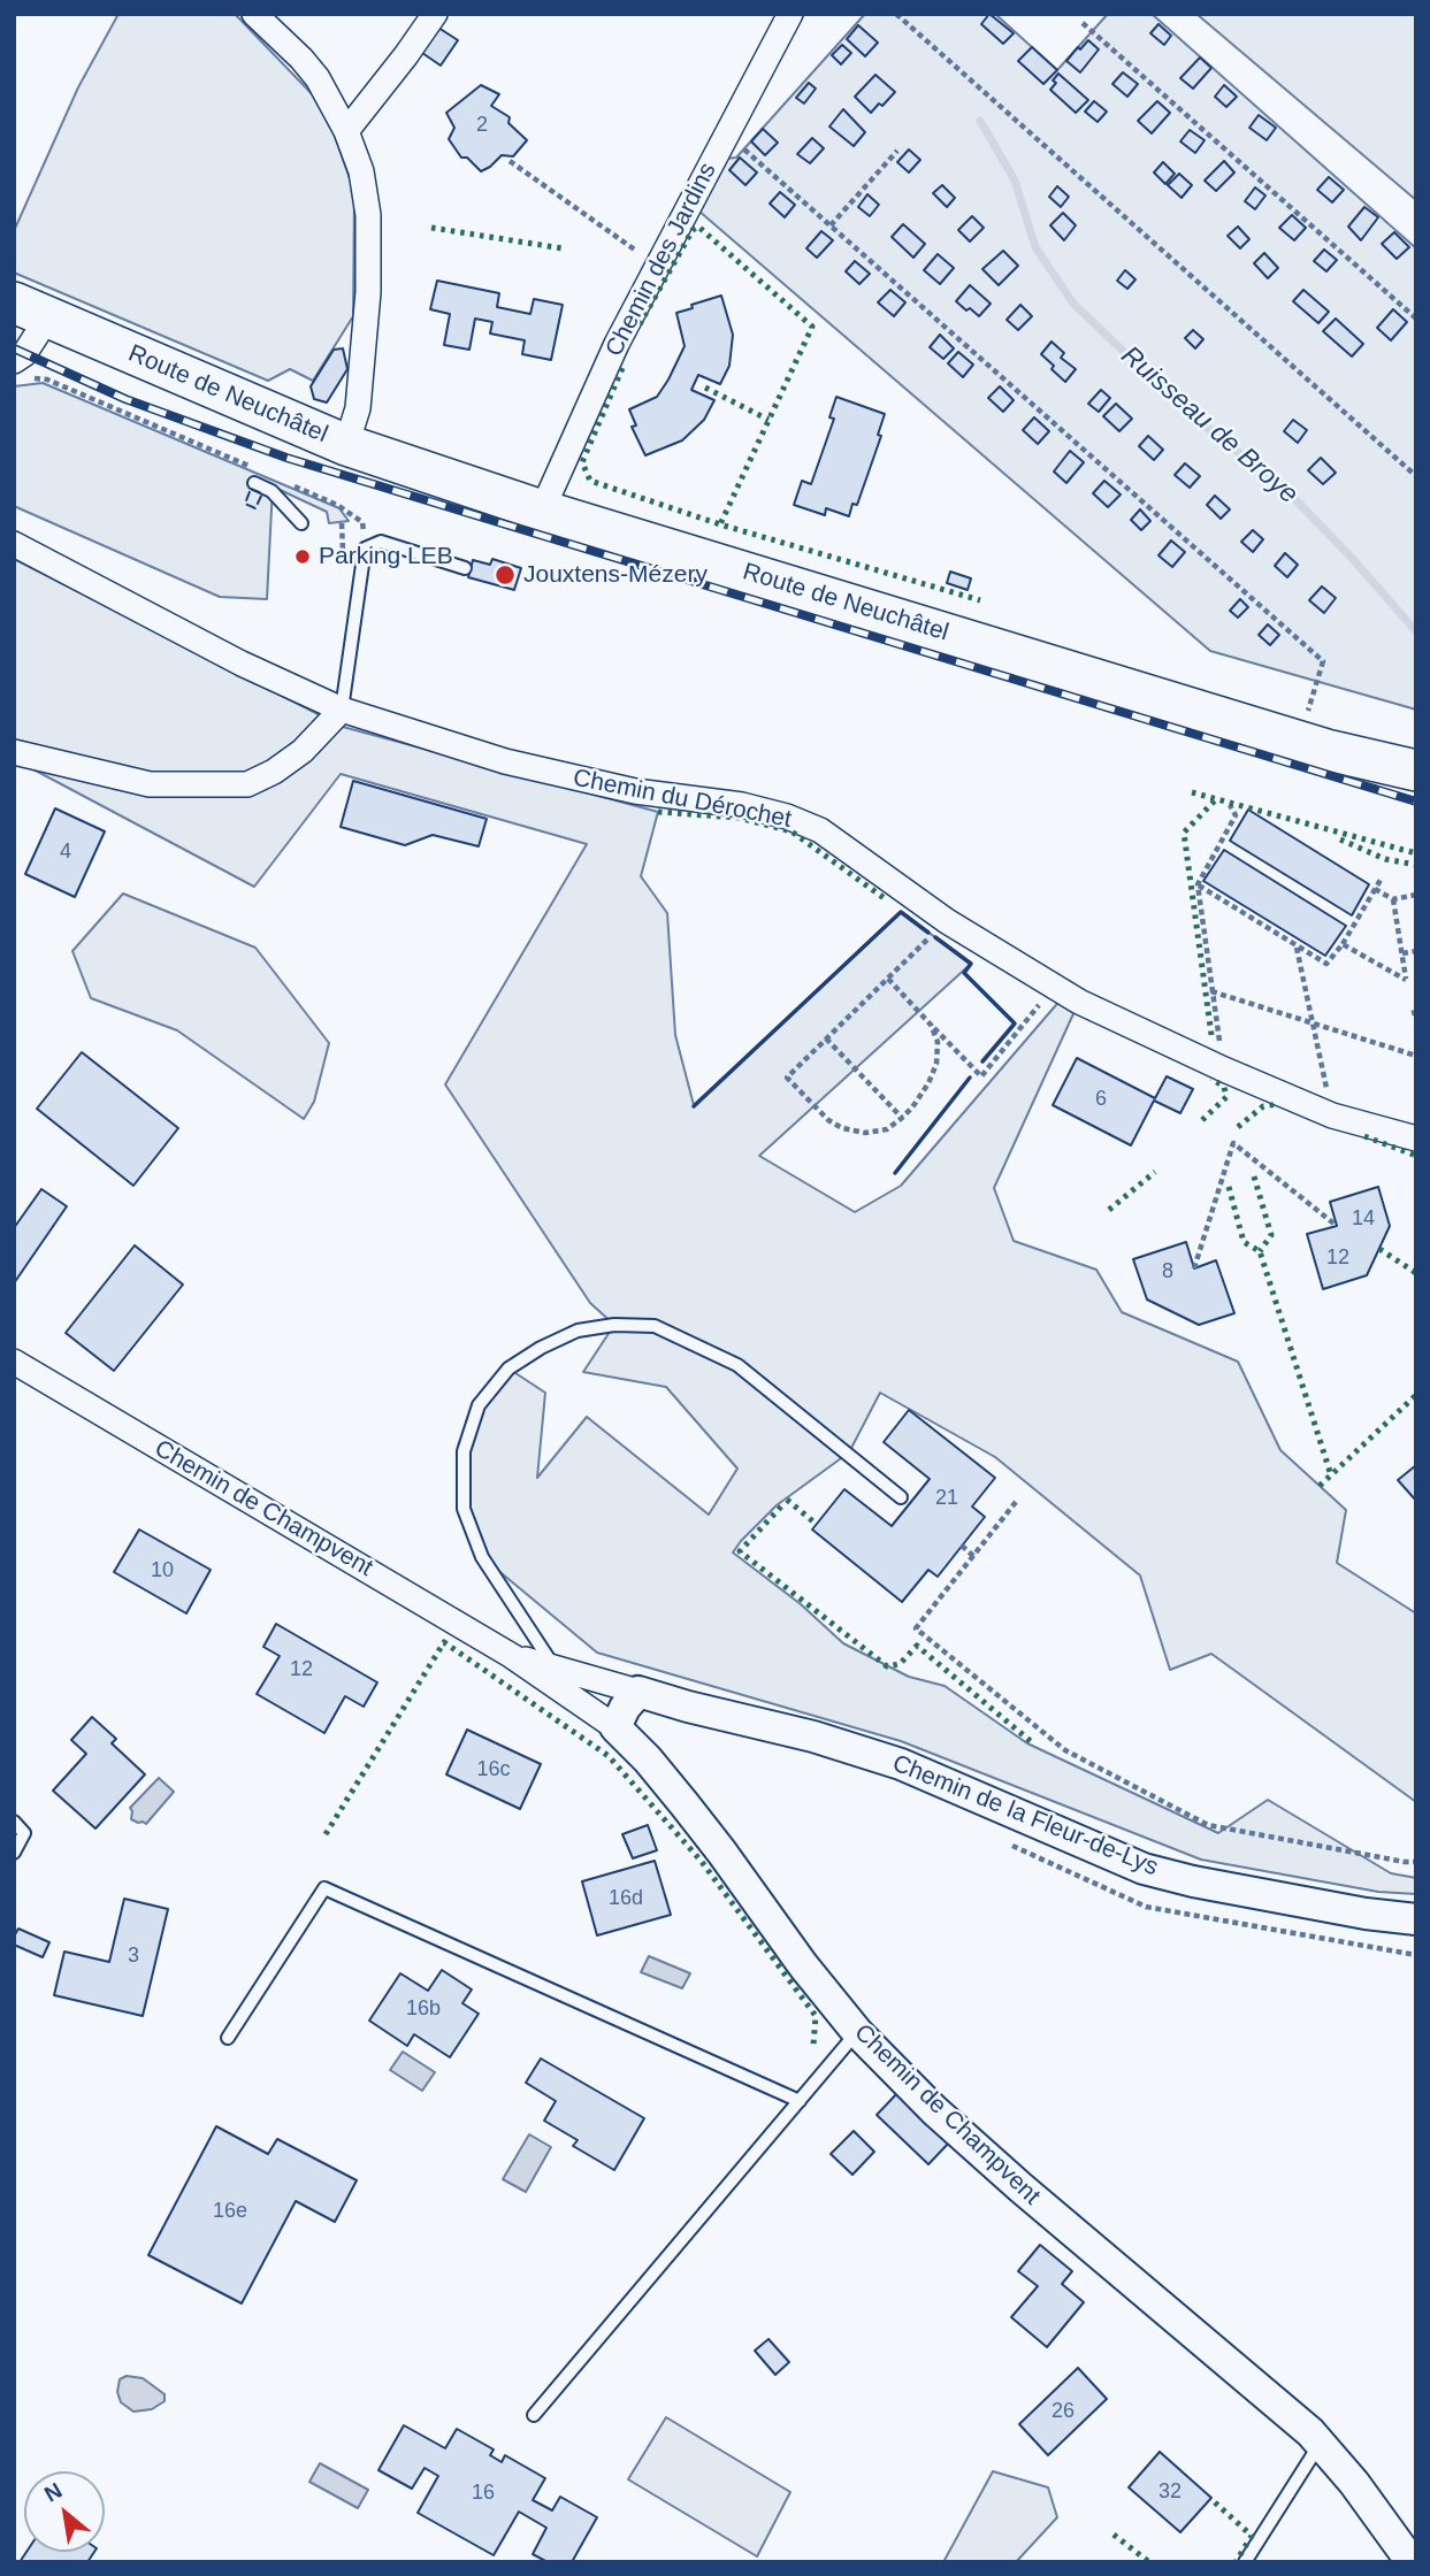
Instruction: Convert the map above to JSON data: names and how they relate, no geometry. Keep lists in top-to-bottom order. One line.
{"streets":{"main road":["Route de Neuchâtel"],"street":["Chemin des Jardins","Chemin du Dérochet","Chemin de Champvent","Chemin de la Fleur-de-Lys"]},"crossings":[["Chemin des Jardins","Route de Neuchâtel"],["Chemin de Champvent","Chemin de la Fleur-de-Lys"]],"water":["Ruisseau de Broye"],"places":["Parking LEB","Jouxtens-Mézery"],"house_numbers":["2","4","6","14","12","8","21","10","12","16c","16d","3","16b","16e","26","32","16"],"north":"top left"}
